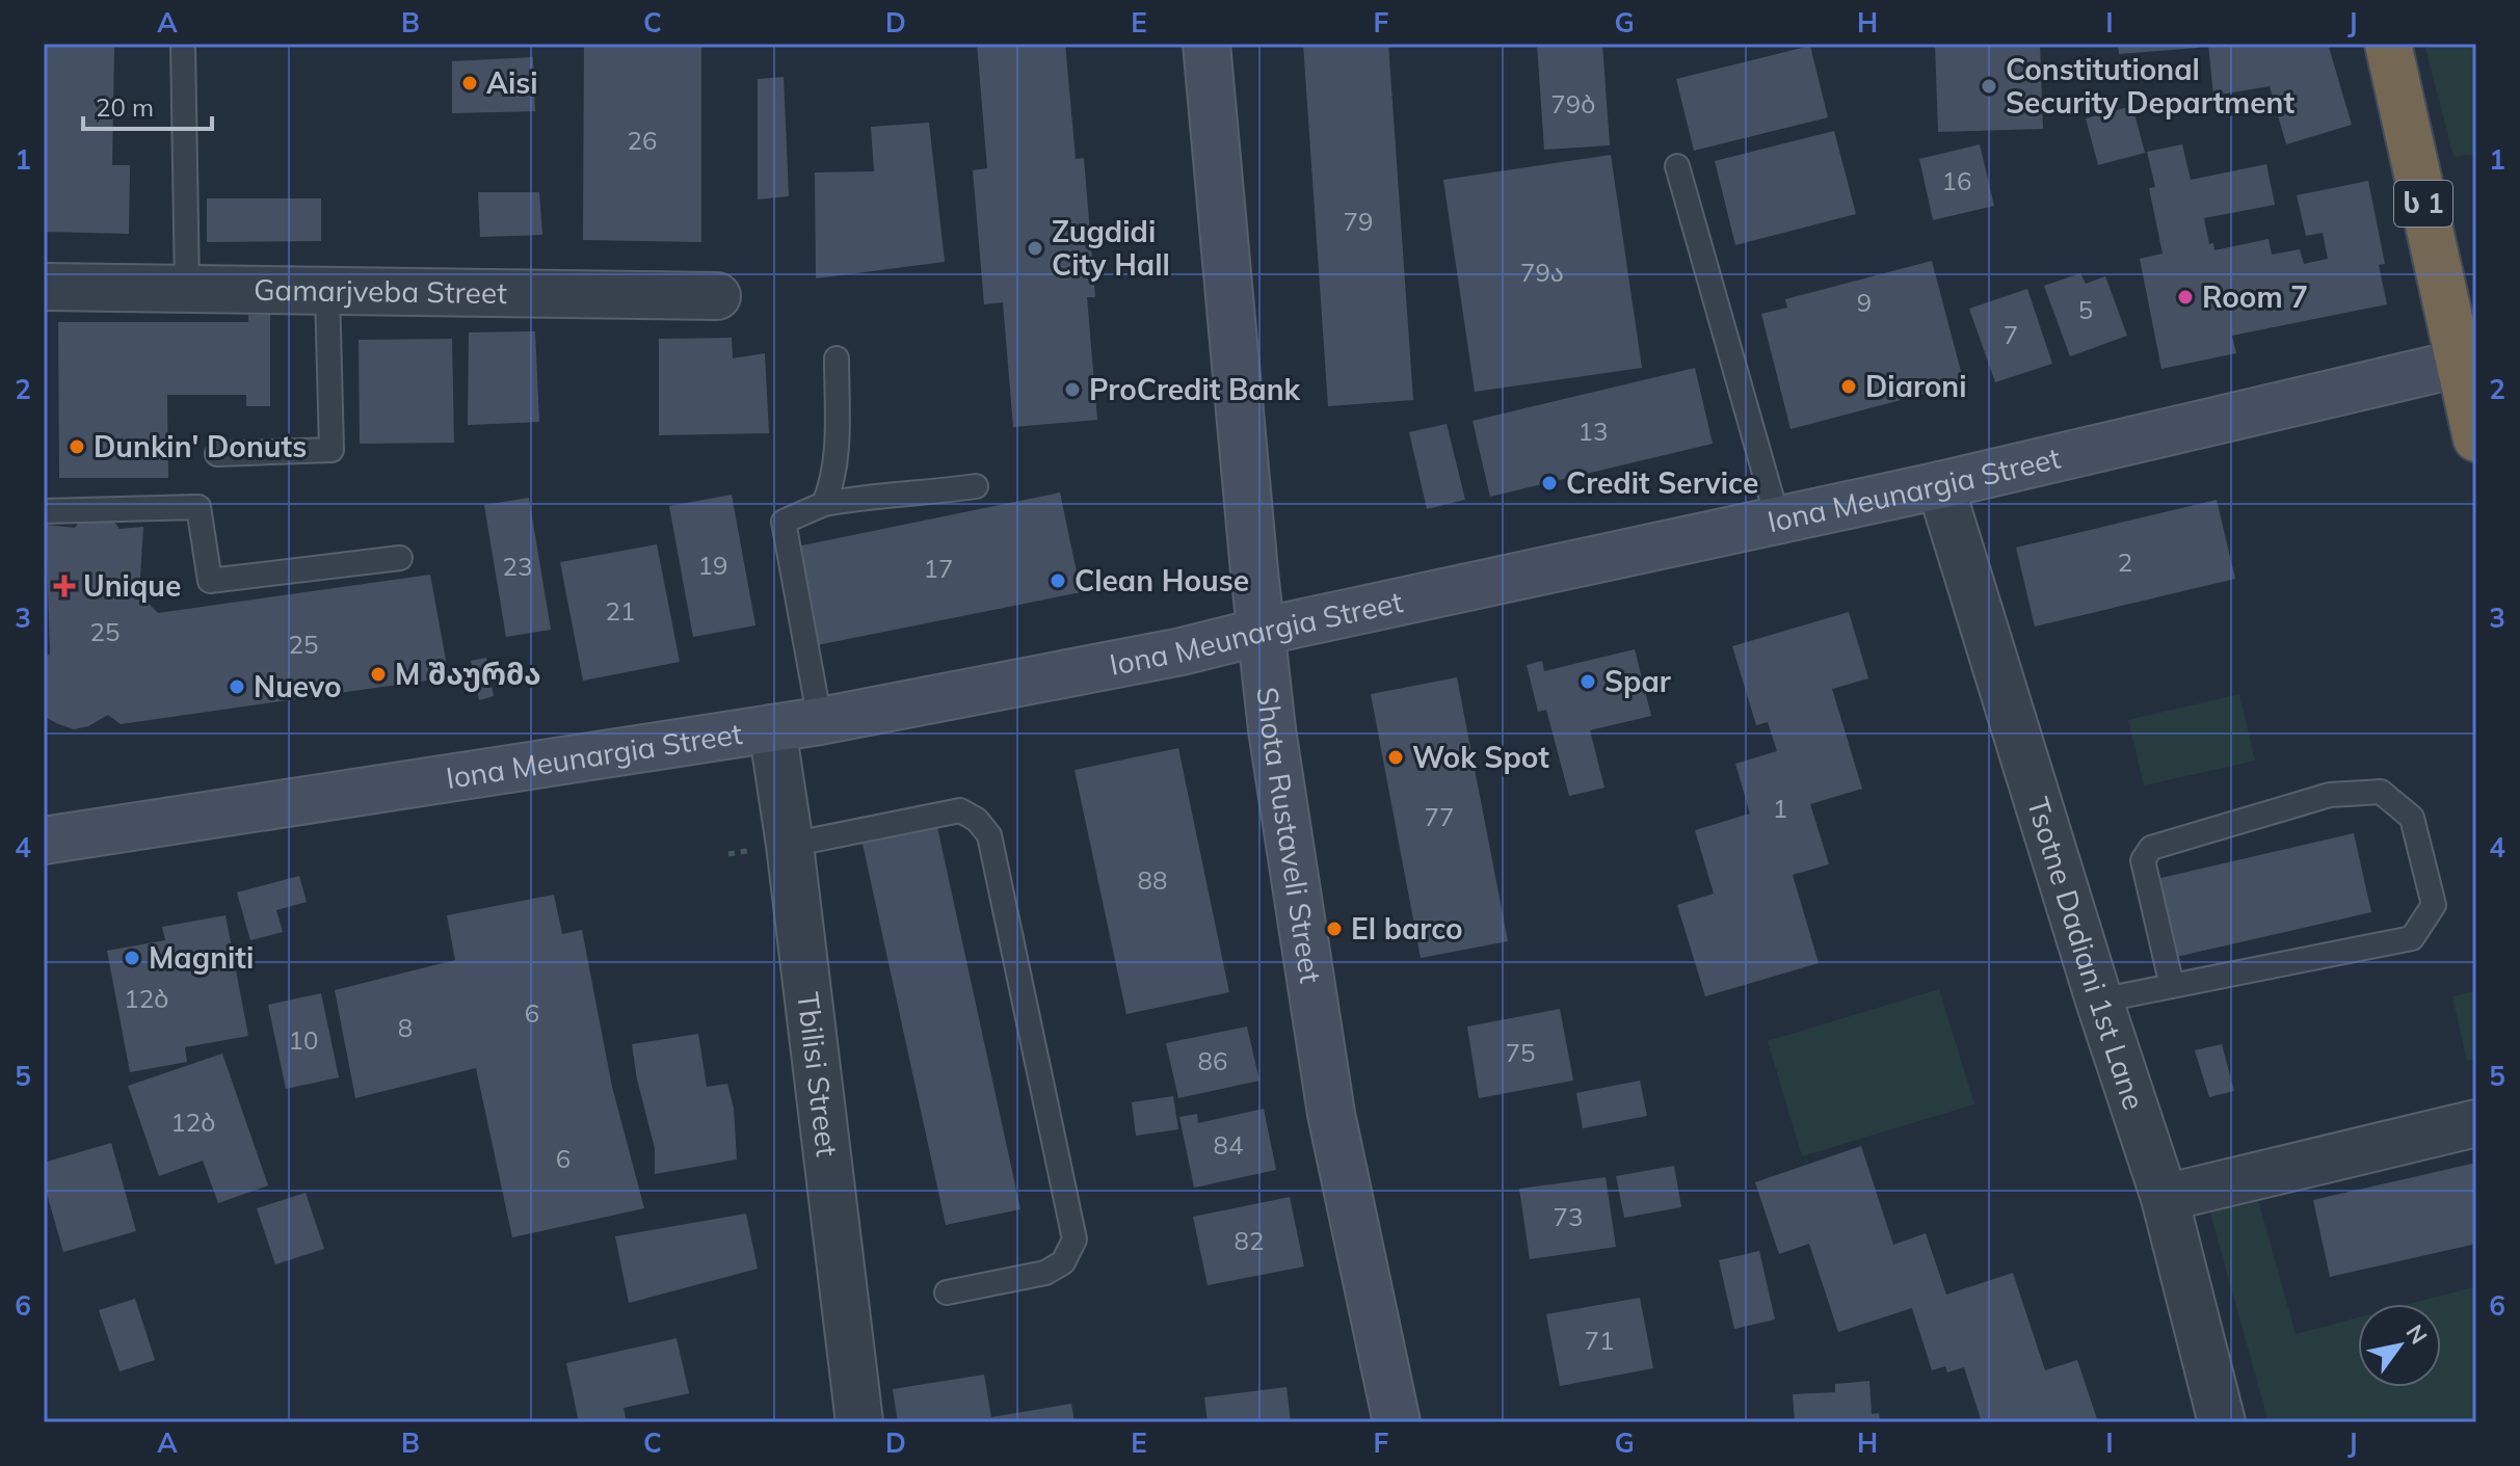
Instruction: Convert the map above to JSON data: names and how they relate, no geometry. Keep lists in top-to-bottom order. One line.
{"streets":{"highway":["ს 1"],"main road":["Iona Meunargia Street","Shota Rustaveli Street"],"street":["Gamarjveba Street","Tsotne Dadiani 1st Lane","Tbilisi Street"]},"crossings":[["ს 1","Iona Meunargia Street"],["Iona Meunargia Street","Shota Rustaveli Street"],["Iona Meunargia Street","Tsotne Dadiani 1st Lane"],["Iona Meunargia Street","Tbilisi Street"]],"places":{"other":["Aisi","Constitutional Security Department","Zugdidi City Hall","Room 7","Diaroni","ProCredit Bank","Dunkin' Donuts","Credit Service","Clean House","M შაურმა","Spar","Nuevo","Wok Spot","El barco","Magniti"],"health":["Unique"]},"house_numbers":["79ბ","26","16","79","79ა","9","5","7","13","2","19","23","17","21","25","25","1","77","88","12ბ","6","8","10","75","86","12ბ","84","6","73","82","71"],"scale_bar":"20 m","north":"top right","grid":{"columns":["A","B","C","D","E","F","G","H","I","J"],"rows":["1","2","3","4","5","6"]}}
